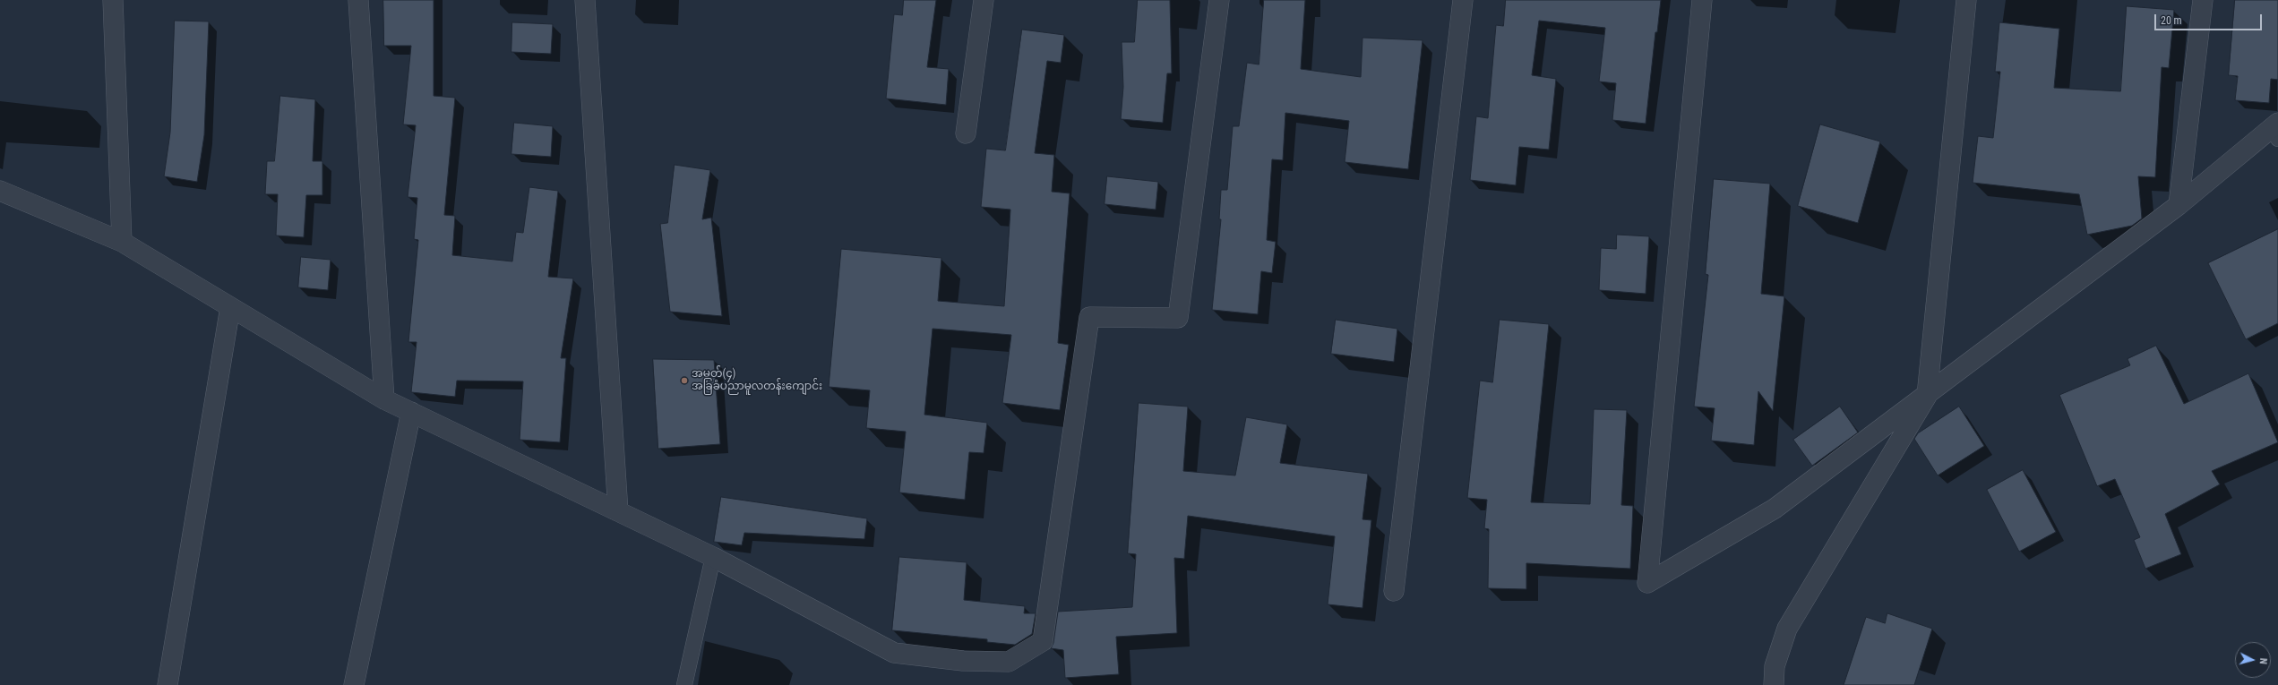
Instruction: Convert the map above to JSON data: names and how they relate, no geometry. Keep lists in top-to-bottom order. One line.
{"places":["အမှတ်(၄) အခြခံပညာမူလတန်းကျောင်း"],"scale_bar":"20 m","north":"right"}
